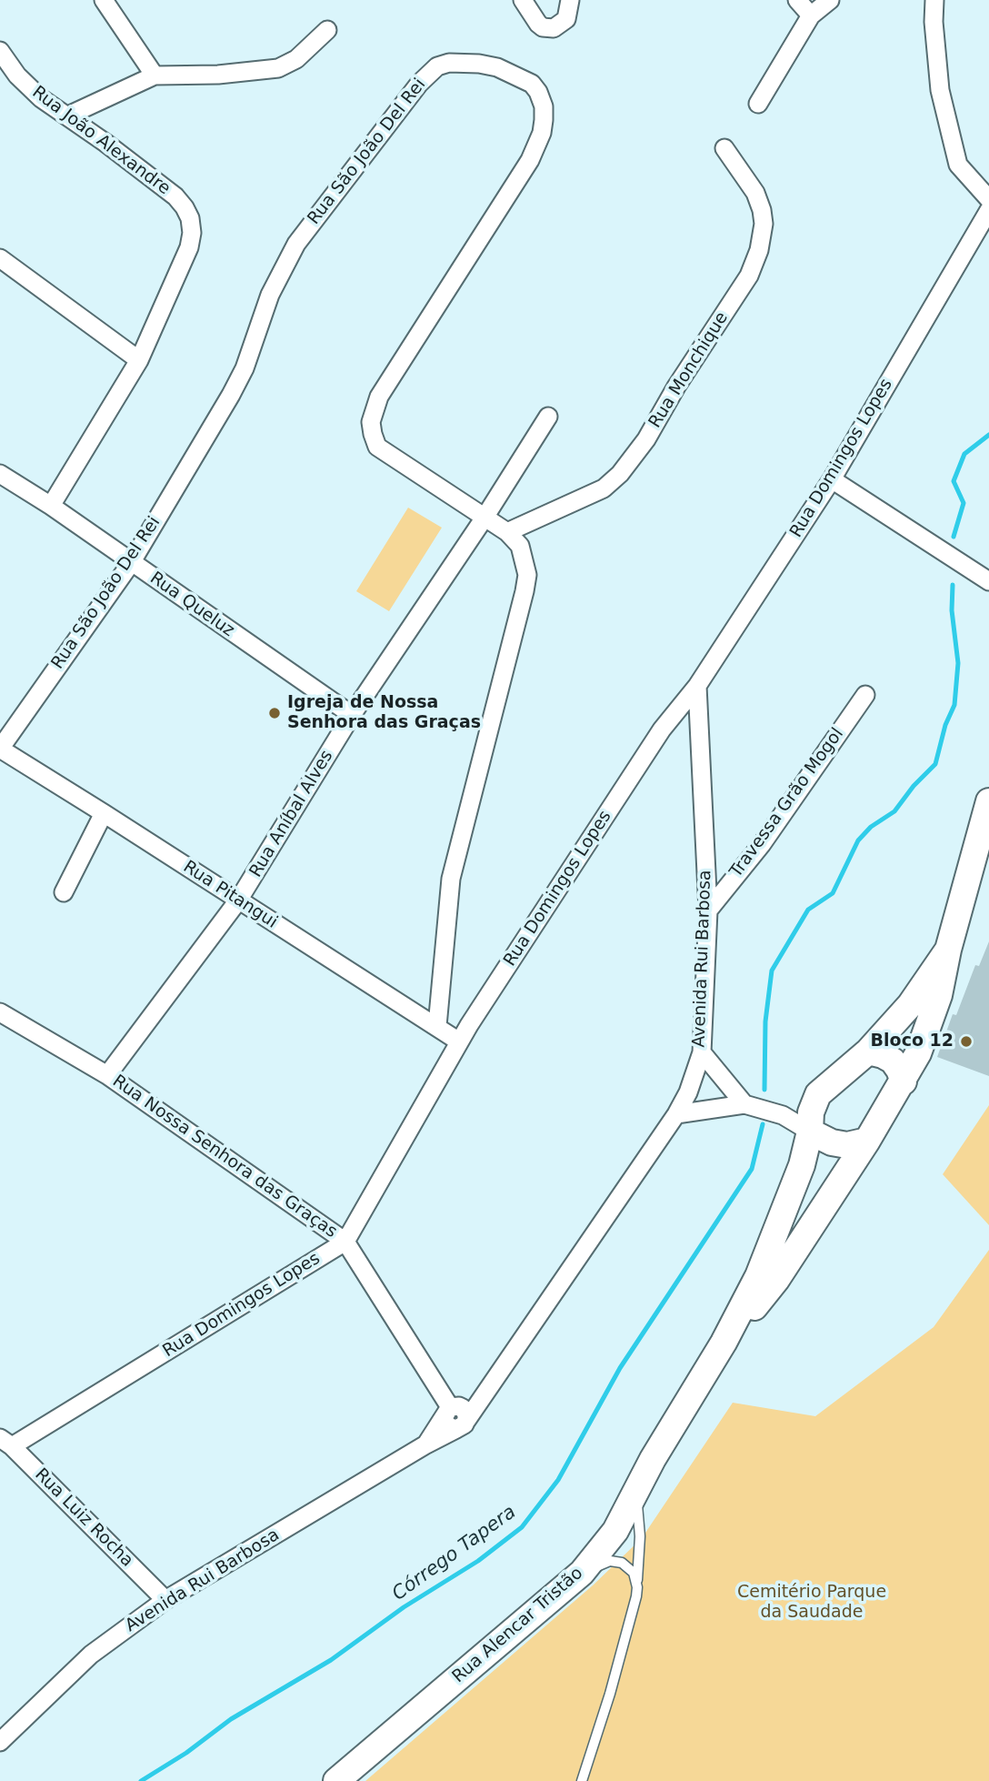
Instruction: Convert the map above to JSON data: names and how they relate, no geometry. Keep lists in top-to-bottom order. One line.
{"streets":{"main road":["Rua Alencar Tristão"],"street":["Rua João Alexandre","Rua São João Del Rei","Rua Monchique","Rua Domingos Lopes","Rua Queluz","Travessa Grão Mogol","Rua Aníbal Alves","Rua Pitangui","Avenida Rui Barbosa","Rua Nossa Senhora das Graças","Rua Luiz Rocha"]},"crossings":[["Rua João Alexandre","Rua Queluz"],["Rua São João Del Rei","Rua Monchique"],["Rua São João Del Rei","Rua Queluz"],["Rua São João Del Rei","Rua Aníbal Alves"],["Rua São João Del Rei","Rua Pitangui"],["Rua Domingos Lopes","Rua Pitangui"],["Rua Domingos Lopes","Avenida Rui Barbosa"],["Rua Domingos Lopes","Rua Nossa Senhora das Graças"],["Rua Domingos Lopes","Rua Luiz Rocha"],["Rua Queluz","Rua Aníbal Alves"],["Travessa Grão Mogol","Avenida Rui Barbosa"],["Rua Aníbal Alves","Rua Pitangui"],["Rua Aníbal Alves","Rua Nossa Senhora das Graças"],["Avenida Rui Barbosa","Rua Nossa Senhora das Graças"],["Avenida Rui Barbosa","Rua Luiz Rocha"]],"water":["Córrego Tapera"],"parks":["Cemitério Parque da Saudade"],"places":["Igreja de Nossa Senhora das Graças","Bloco 12"]}
